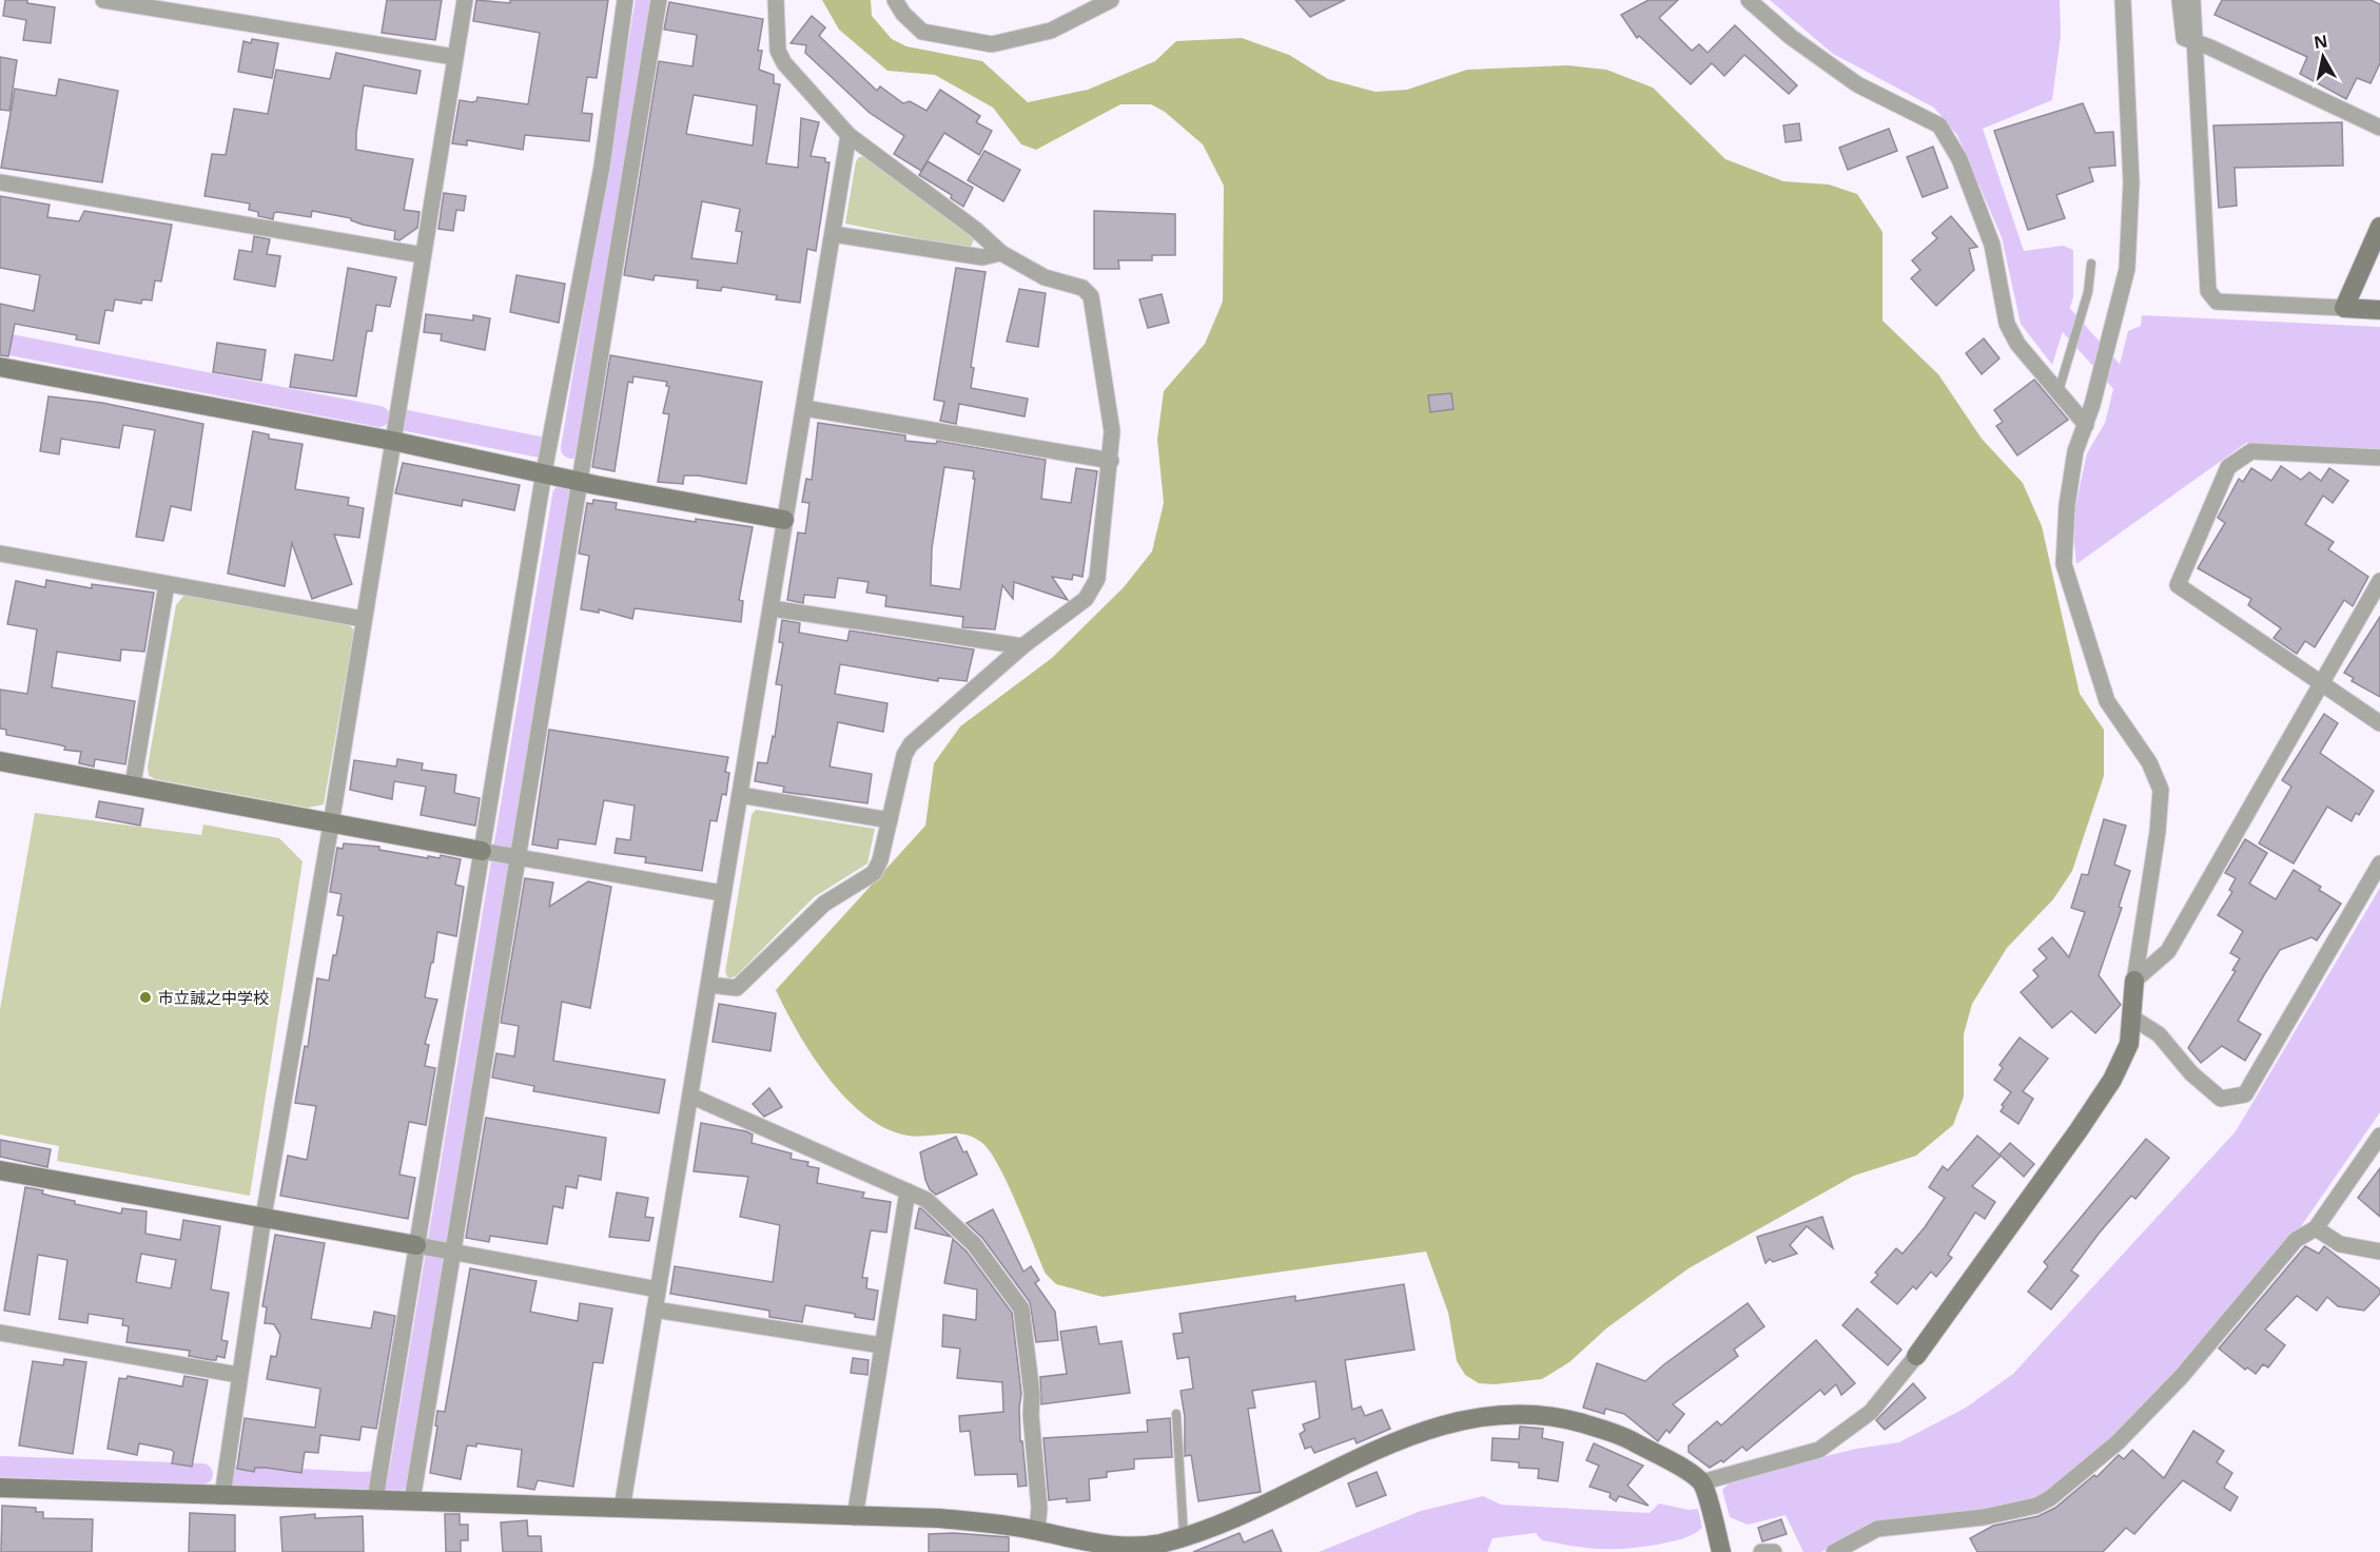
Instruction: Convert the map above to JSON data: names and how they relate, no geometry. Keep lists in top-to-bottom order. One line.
{"places":["市立誠之中学校"],"north":"top"}
